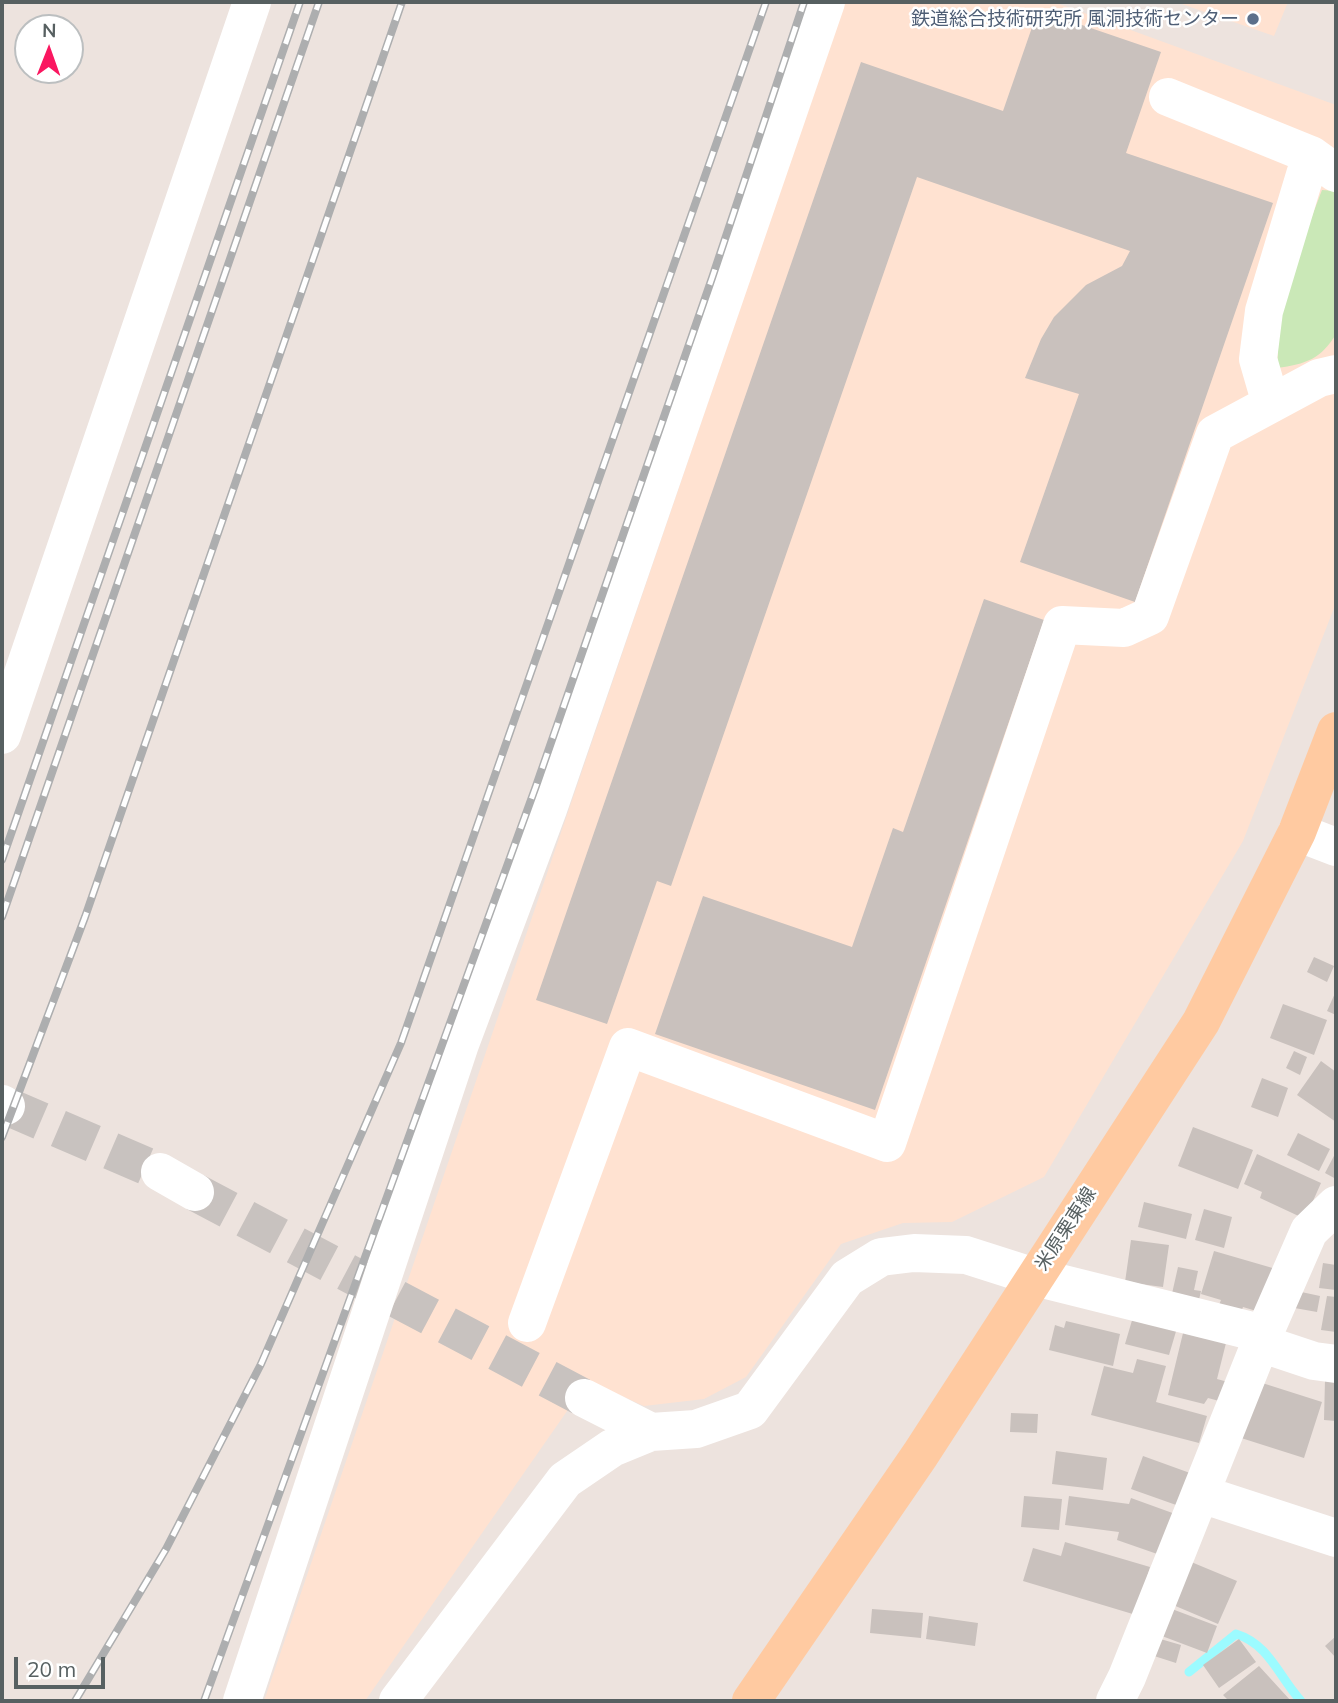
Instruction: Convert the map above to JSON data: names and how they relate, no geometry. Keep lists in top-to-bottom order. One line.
{"streets":{"main road":["米原栗東線"]},"places":["鉄道総合技術研究所 風洞技術センター"],"scale_bar":"20 m","north":"top"}
